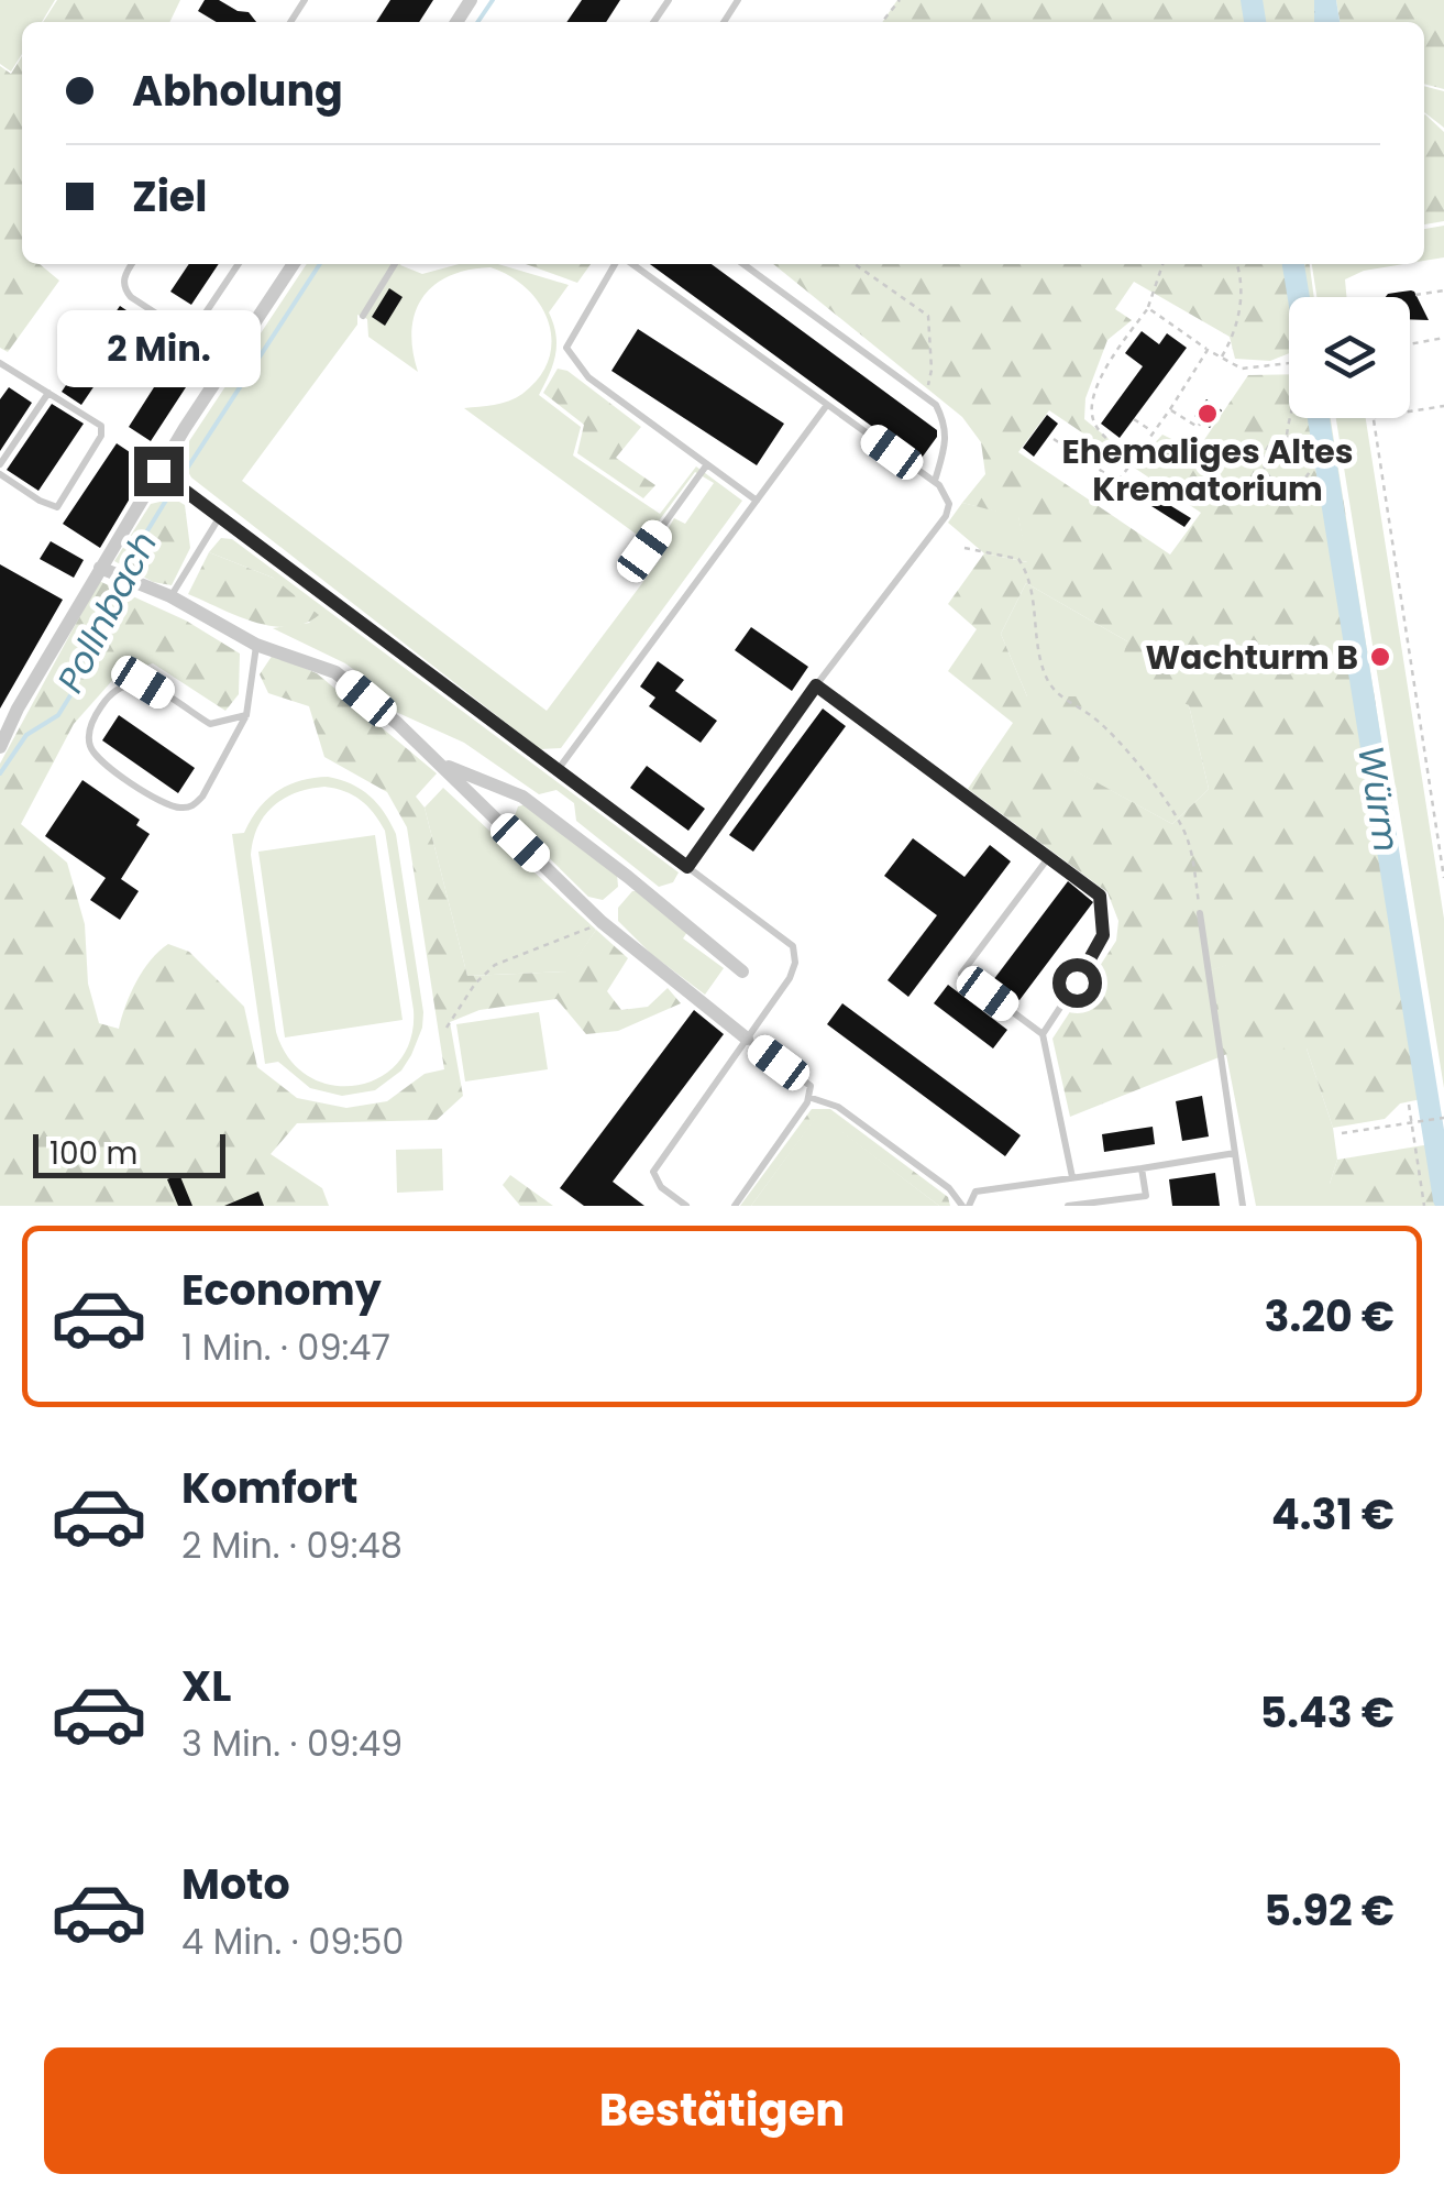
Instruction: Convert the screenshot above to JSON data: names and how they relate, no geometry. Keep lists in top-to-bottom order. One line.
{"water":["Pollnbach","Würm"],"places":["Ehemaliges Altes Krematorium","Wachturm B"],"scale_bar":"100 m","page":{"banner":["Abholung","Ziel"],"bubble":"2 Min.","scale":"100 m","list":[{"name":"Economy","note":"1 Min. · 09:47","value":"3.20 €"},{"name":"Komfort","note":"2 Min. · 09:48","value":"4.31 €"},{"name":"XL","note":"3 Min. · 09:49","value":"5.43 €"},{"name":"Moto","note":"4 Min. · 09:50","value":"5.92 €"}],"buttons":"Bestätigen"}}
